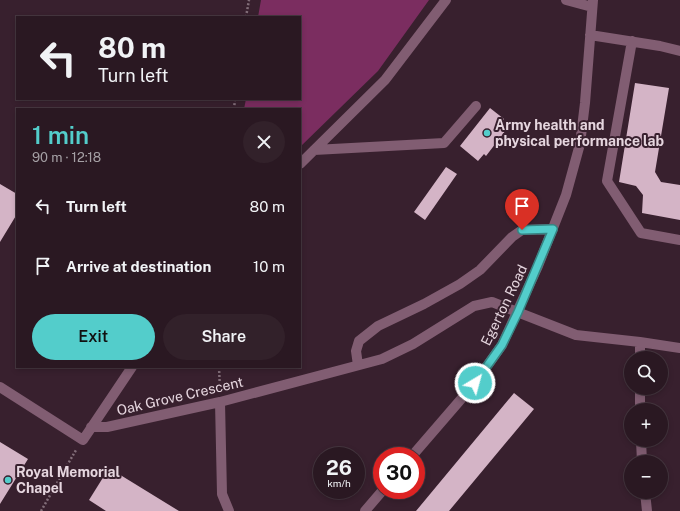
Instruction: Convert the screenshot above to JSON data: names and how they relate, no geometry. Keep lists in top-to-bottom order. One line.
{"streets":{"street":["Egerton Road","Oak Grove Crescent"]},"crossings":[["Egerton Road","Oak Grove Crescent"]],"places":["Army health and physical performance lab","Royal Memorial Chapel"],"page":{"turn":["80 m","Turn left"],"heading":["1 min","90 m · 12:18"],"list":[{"name":"Turn left","value":"80 m"},{"name":"Arrive at destination","value":"10 m"}],"buttons":["Exit","Share"],"map_buttons":["+","−"],"speed":"26 km/h","limit":"30"}}
